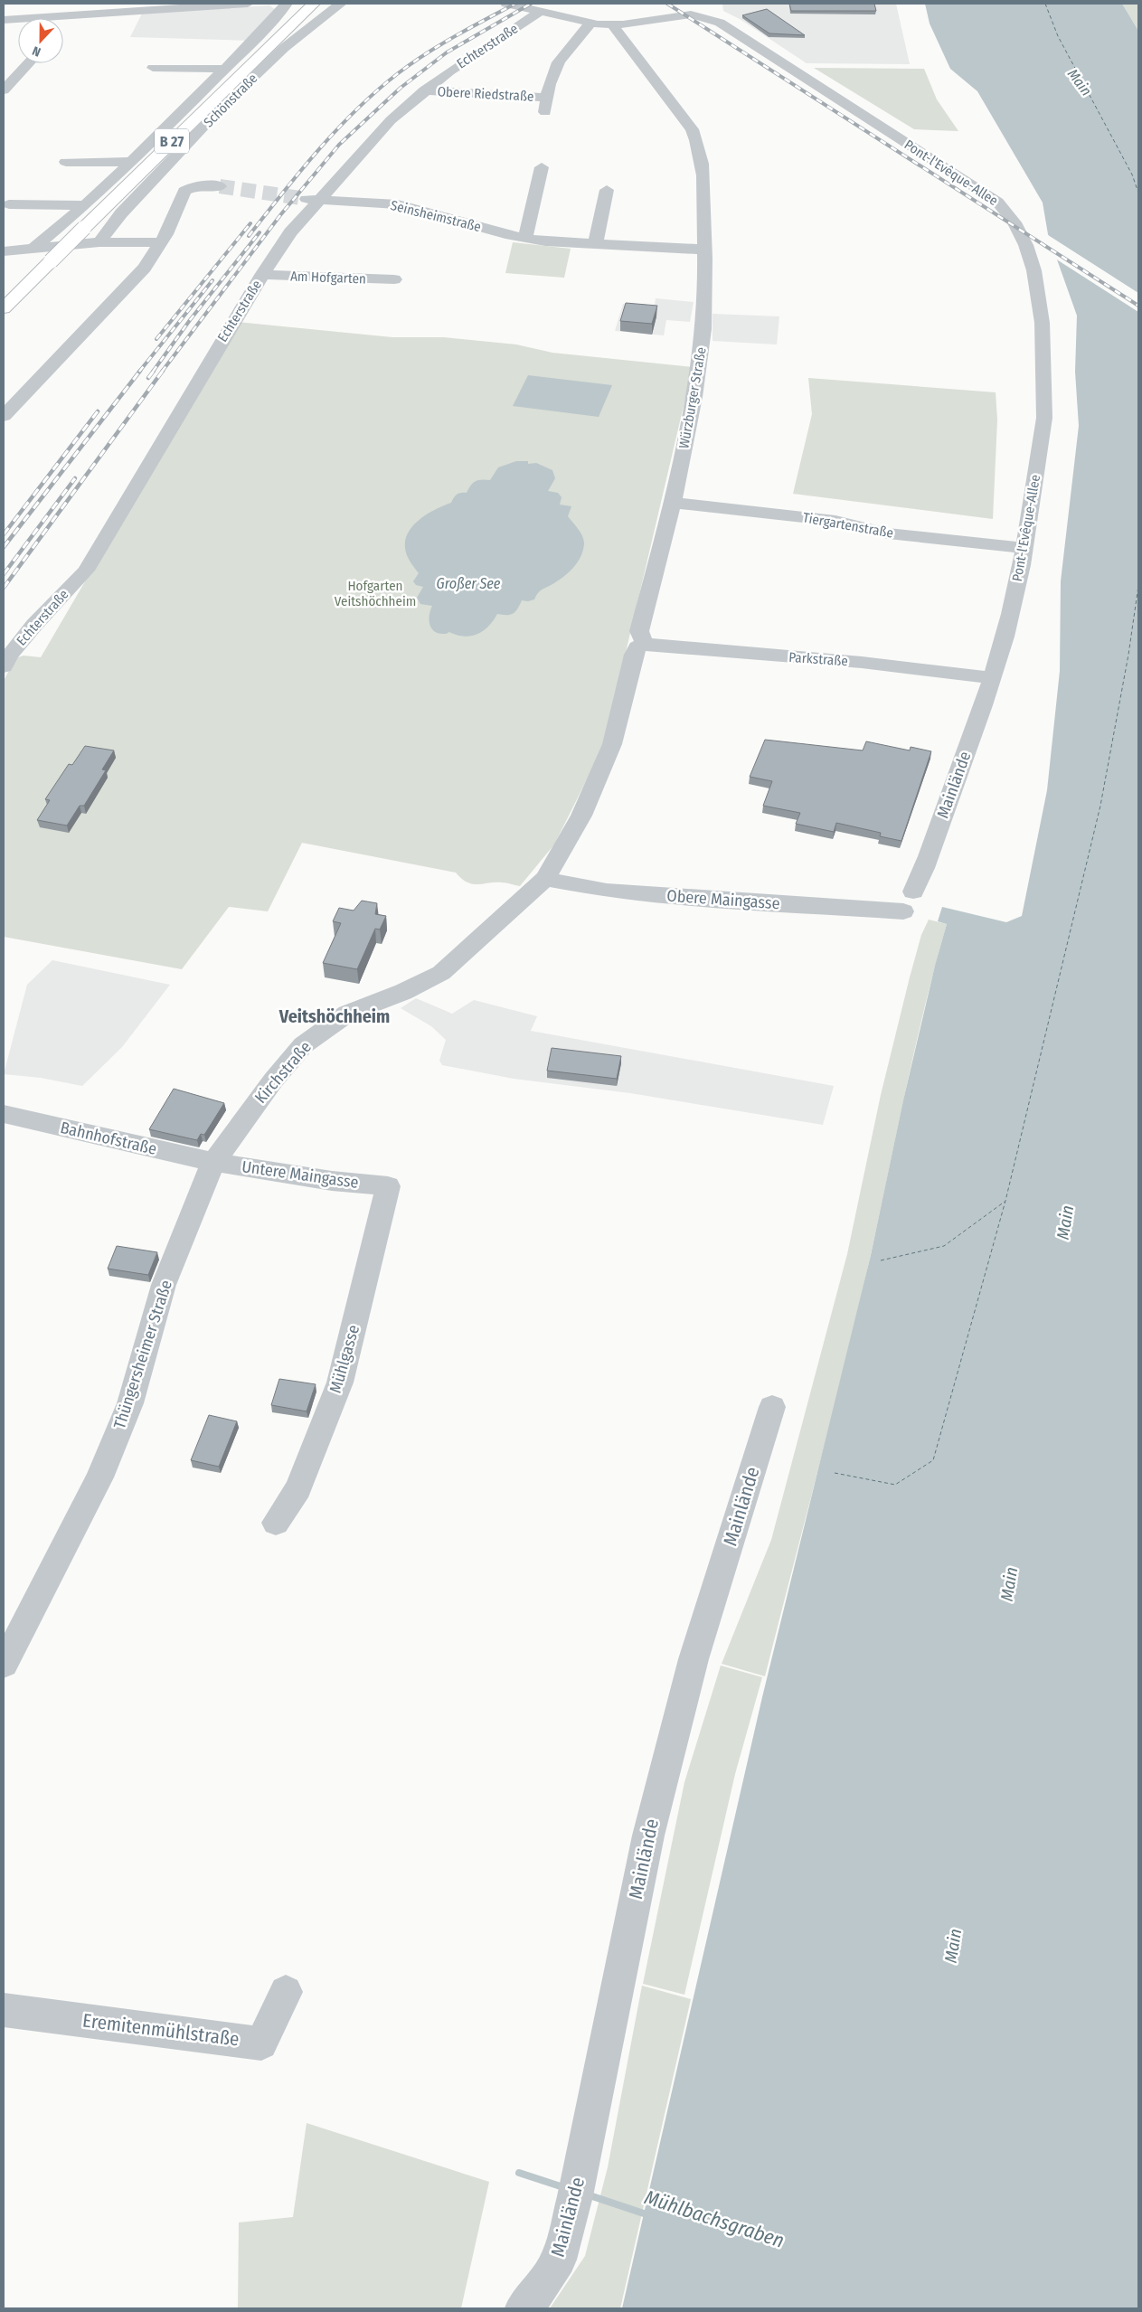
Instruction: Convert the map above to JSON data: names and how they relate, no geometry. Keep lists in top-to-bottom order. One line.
{"streets":{"main road":["B 27"],"street":["Echterstraße","Obere Riedstraße","Schönstraße","Pont-l'Evêque-Allee","Seinsheimstraße","Am Hofgarten","Würzburger Straße","Tiergartenstraße","Parkstraße","Mainlände","Obere Maingasse","Kirchstraße","Bahnhofstraße","Untere Maingasse","Thüngersheimer Straße","Mühlgasse","Eremitenmühlstraße"]},"crossings":[["Echterstraße","Obere Riedstraße"],["Echterstraße","Seinsheimstraße"],["Echterstraße","Am Hofgarten"],["Pont-l'Evêque-Allee","Würzburger Straße"],["Pont-l'Evêque-Allee","Tiergartenstraße"],["Pont-l'Evêque-Allee","Parkstraße"],["Pont-l'Evêque-Allee","Mainlände"],["Seinsheimstraße","Würzburger Straße"],["Würzburger Straße","Tiergartenstraße"],["Würzburger Straße","Parkstraße"],["Parkstraße","Mainlände"],["Obere Maingasse","Kirchstraße"],["Kirchstraße","Bahnhofstraße"],["Kirchstraße","Untere Maingasse"],["Kirchstraße","Thüngersheimer Straße"],["Bahnhofstraße","Untere Maingasse"],["Bahnhofstraße","Thüngersheimer Straße"],["Untere Maingasse","Thüngersheimer Straße"],["Untere Maingasse","Mühlgasse"]],"districts":["Veitshöchheim"],"water":["Main","Großer See","Mühlbachsgraben"],"parks":["Hofgarten Veitshöchheim"],"north":"bottom"}
